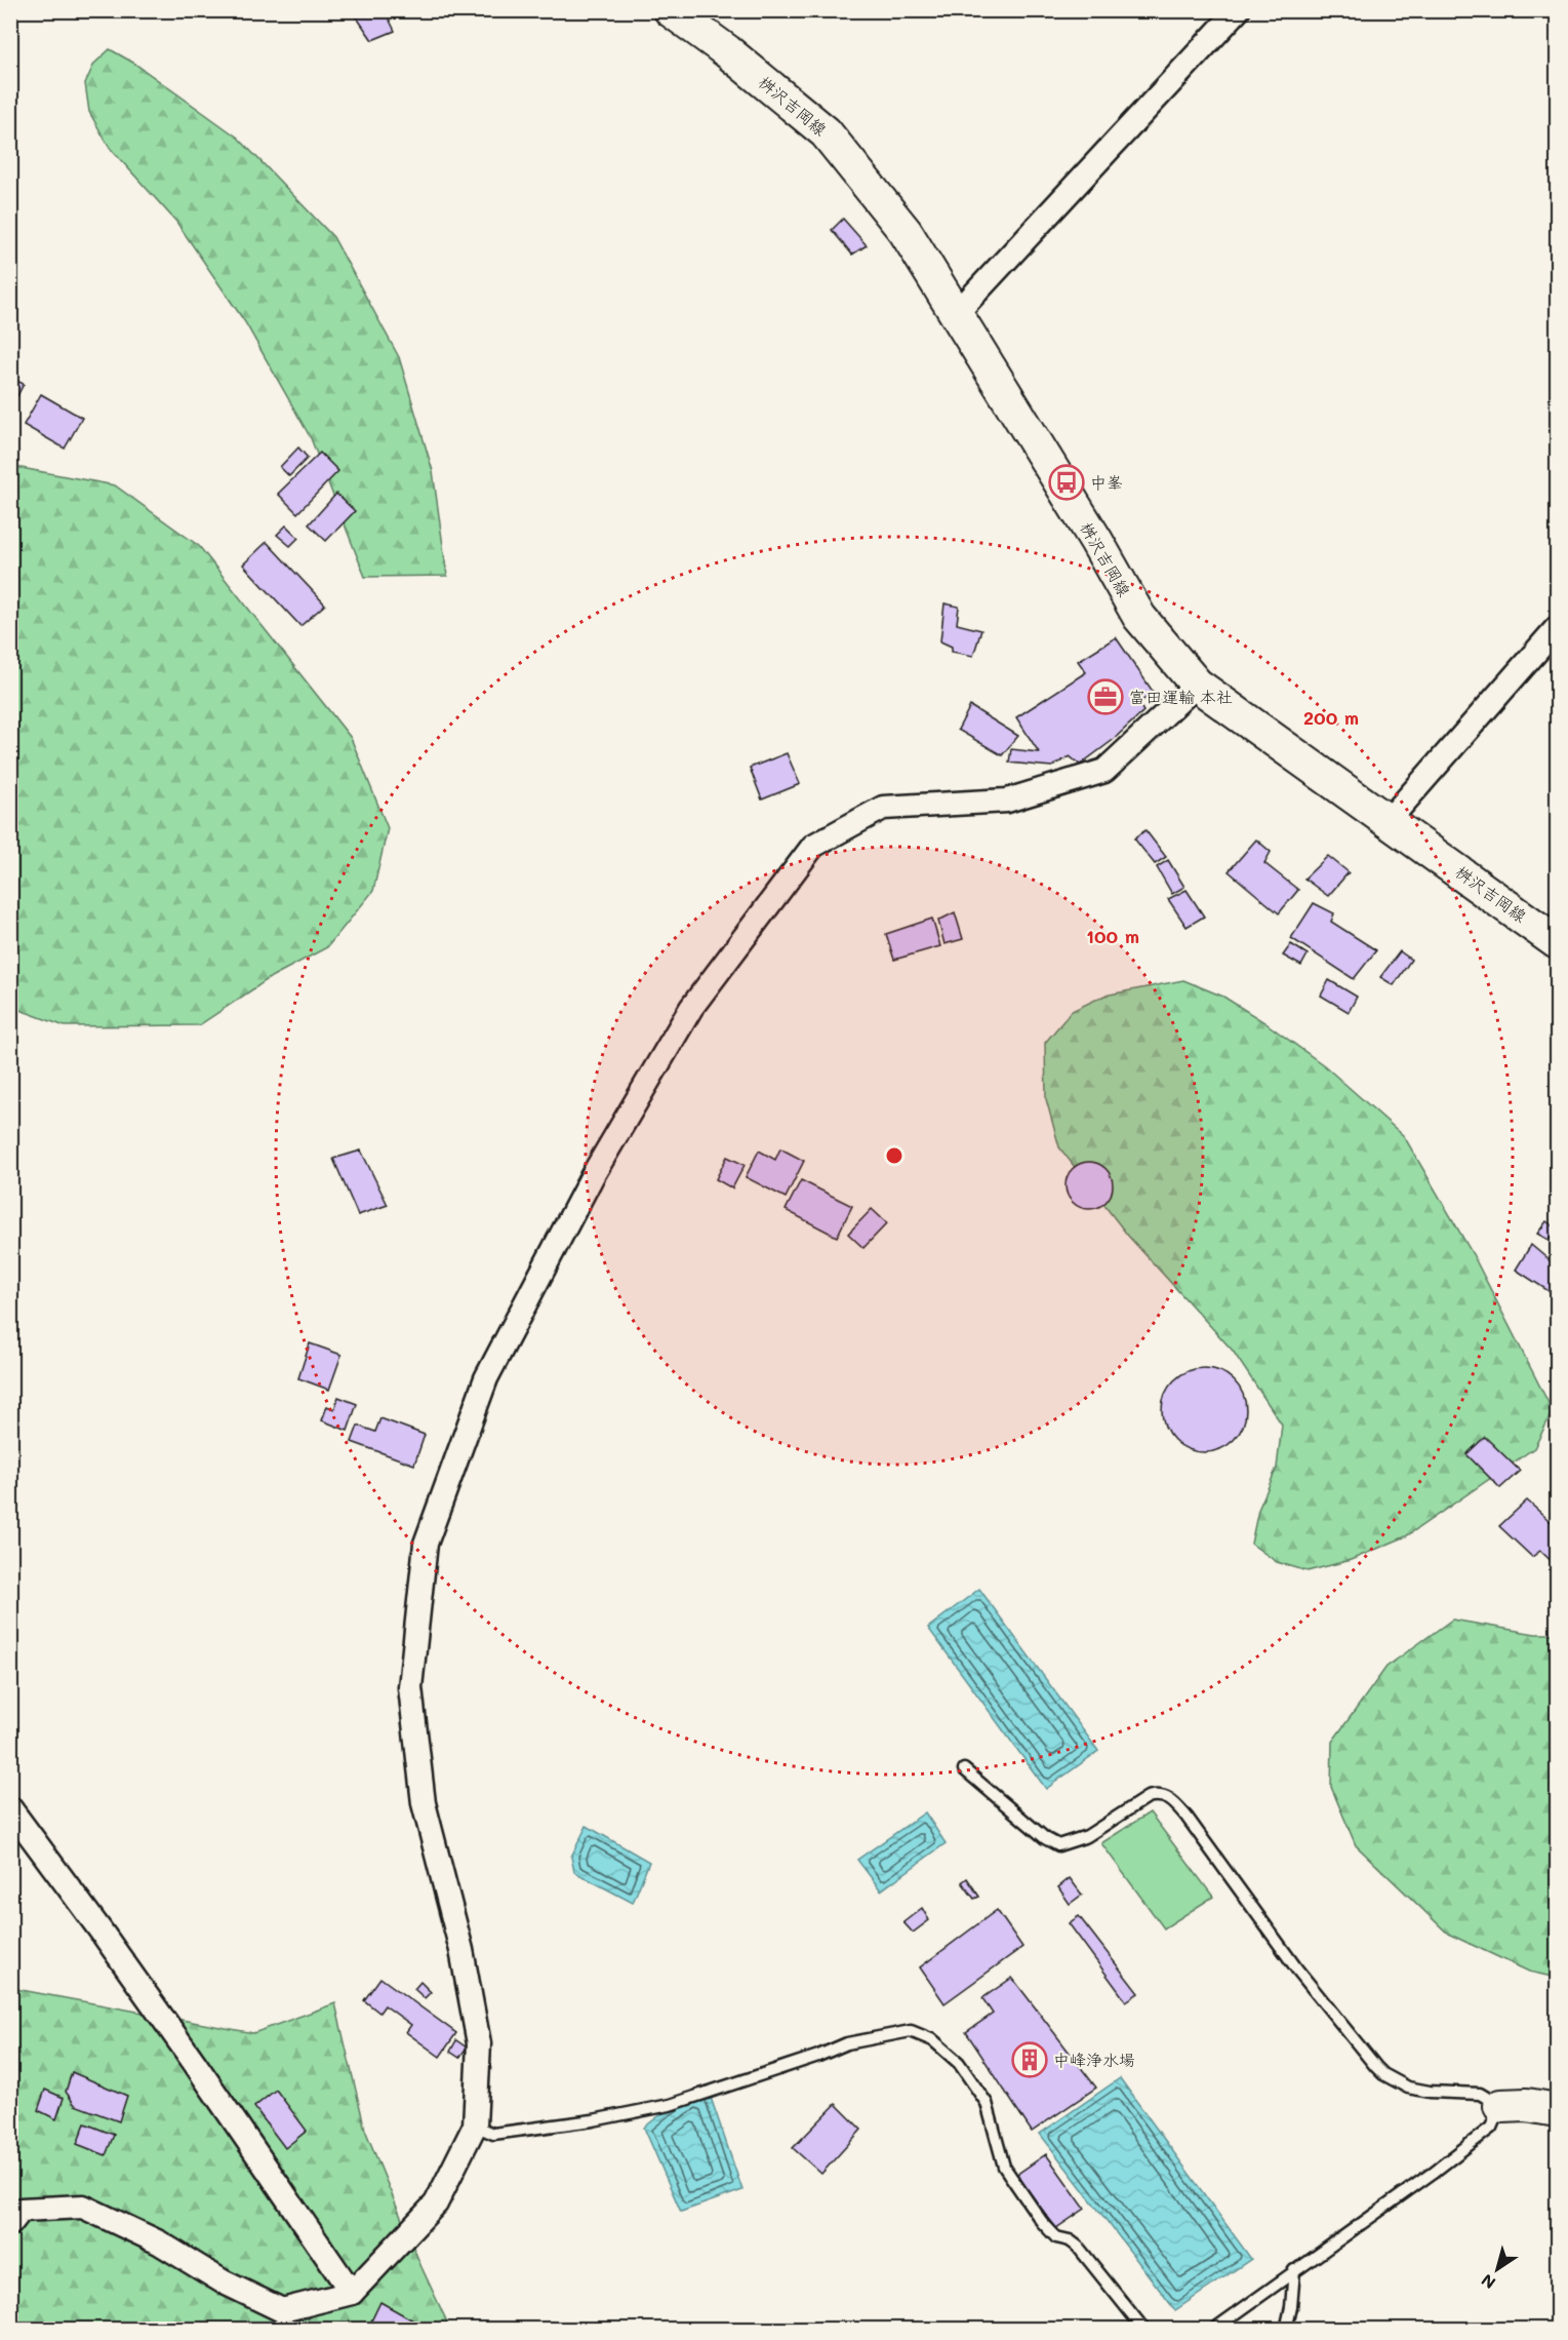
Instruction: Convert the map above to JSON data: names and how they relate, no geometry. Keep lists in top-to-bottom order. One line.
{"streets":{"main road":["桝沢吉岡線"]},"places":{"bus stop":["中峯"],"office":["富田運輸 本社"],"building":["中峰浄水場"]},"north":"bottom left","rings":["200 m","100 m"]}
